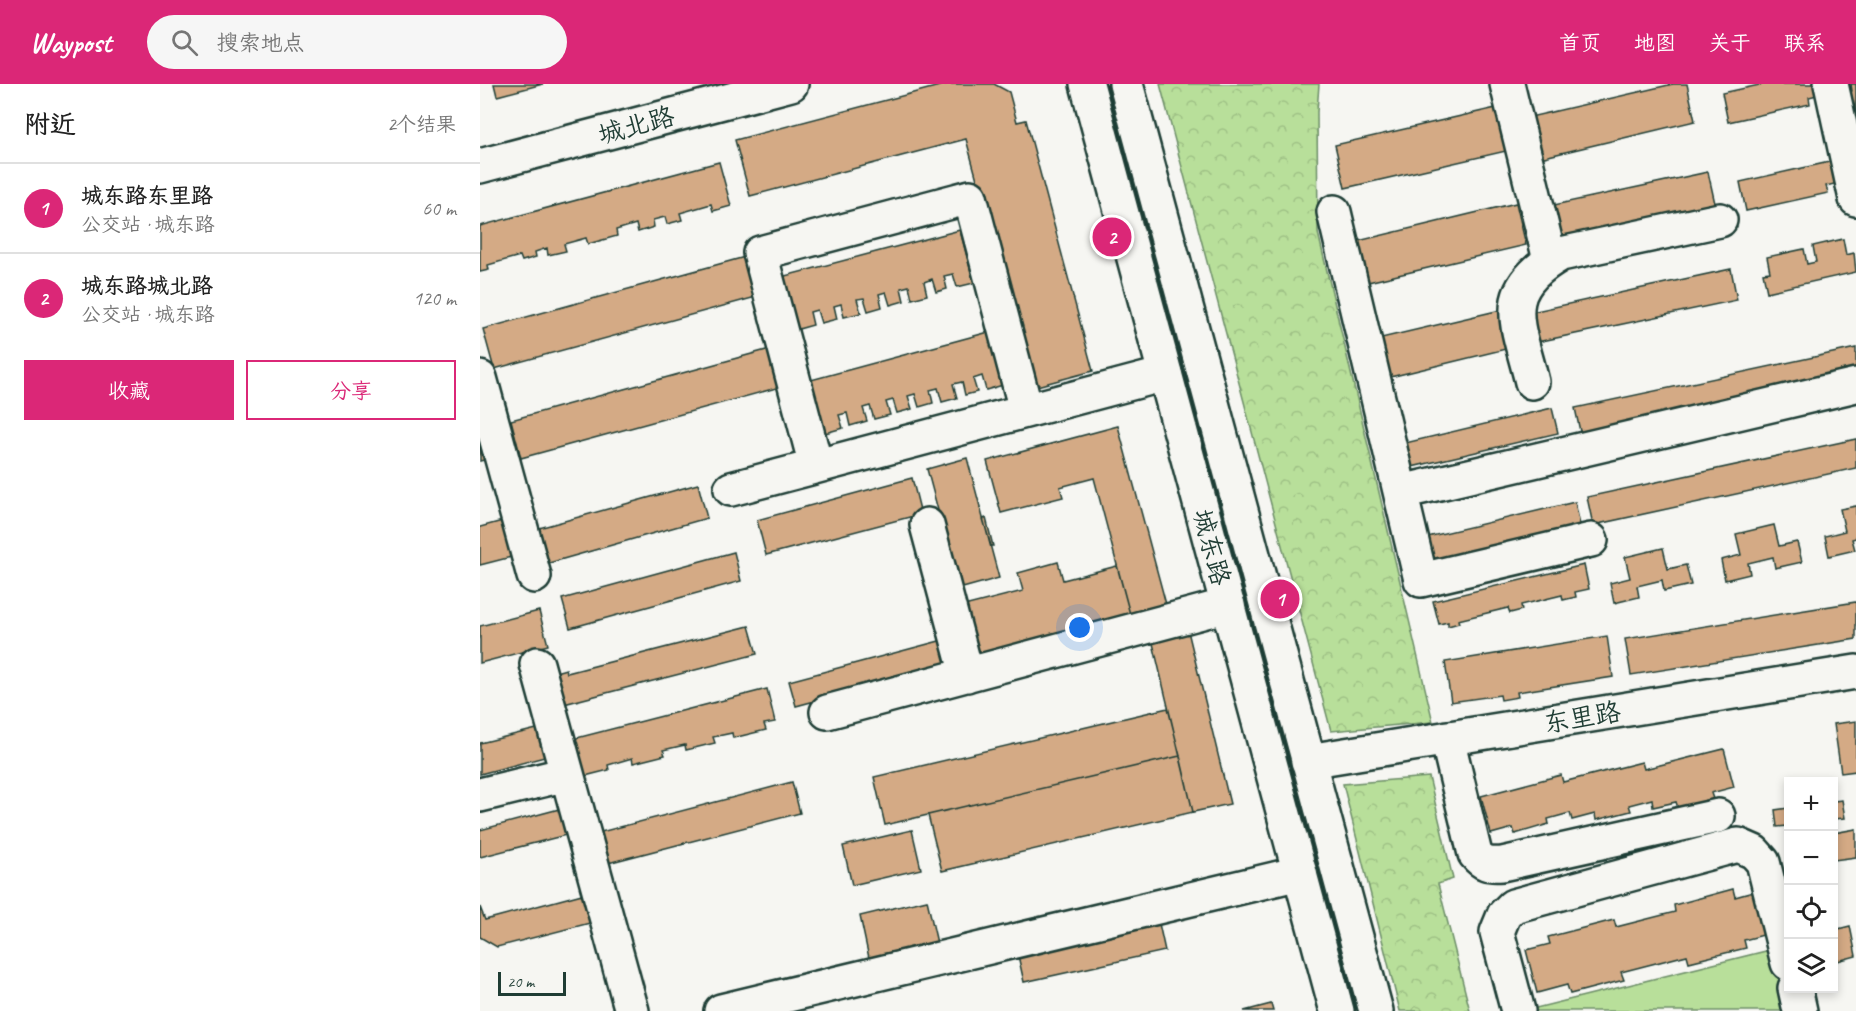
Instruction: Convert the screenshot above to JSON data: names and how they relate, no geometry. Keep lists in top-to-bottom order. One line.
{"streets":{"main road":["城北路","城东路","东里路"]},"crossings":[["城东路","东里路"]],"scale_bar":"20 m","page":{"header":"Waypost","search":"搜索地点","nav":["首页","地图","关于","联系"],"heading":["附近","2个结果"],"list":[{"mark":"1","name":"城东路东里路","note":"公交站 · 城东路","value":"60 m"},{"mark":"2","name":"城东路城北路","note":"公交站 · 城东路","value":"120 m"}],"pins":["2","1"],"buttons":["收藏","分享"],"map_buttons":["+","−"],"scale":"20 m"}}
